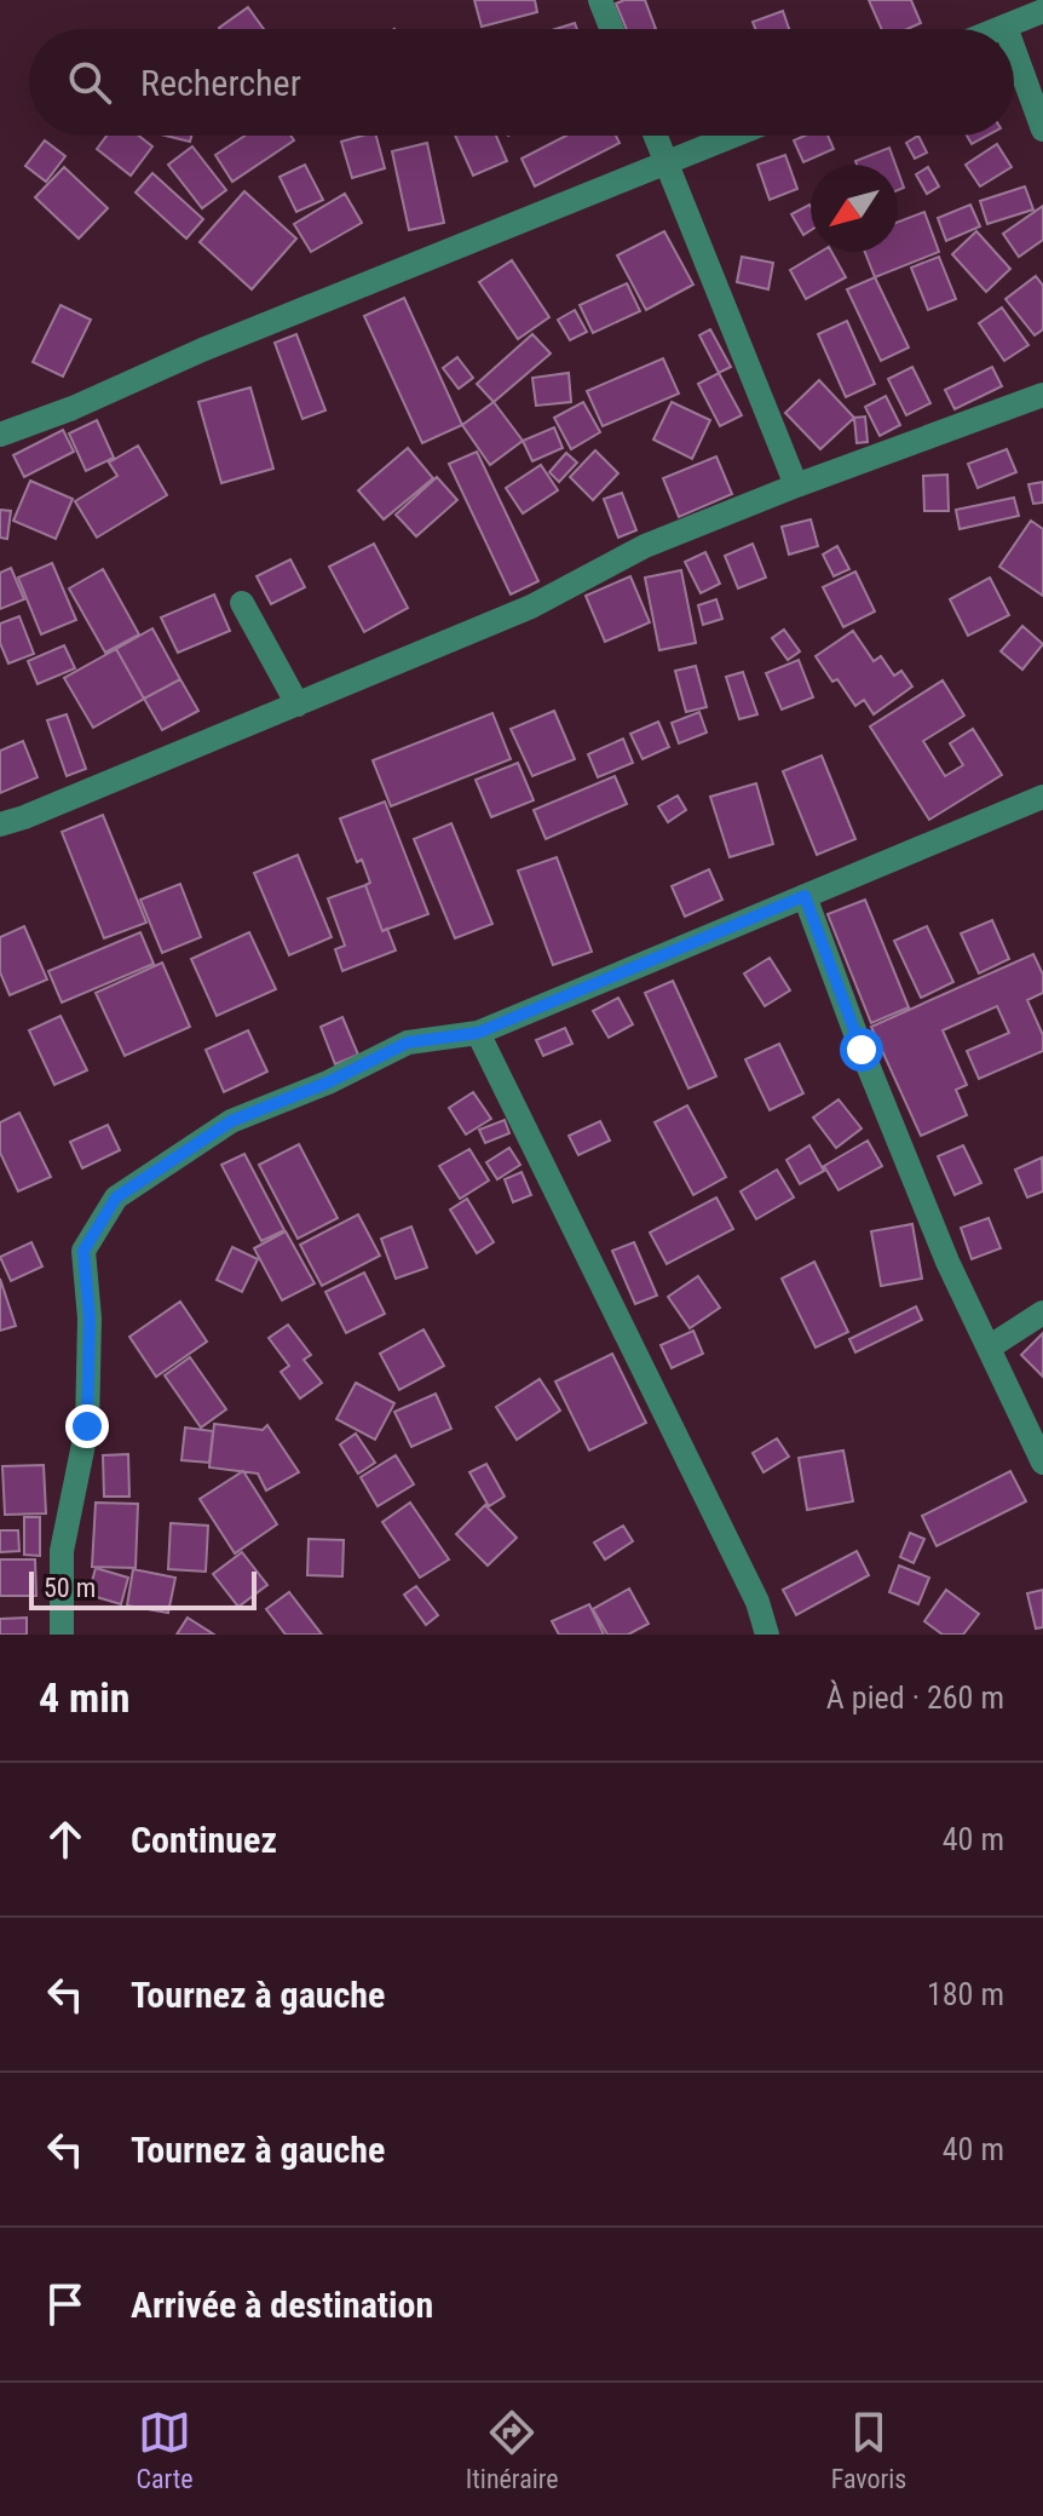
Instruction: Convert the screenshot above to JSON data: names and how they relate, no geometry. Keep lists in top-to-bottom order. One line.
{"scale_bar":"50 m","north":"bottom left","page":{"search":"Rechercher","scale":"50 m","heading":["4 min","À pied · 260 m"],"list":[["Continuez","40 m"],["Tournez à gauche","180 m"],["Tournez à gauche","40 m"],"Arrivée à destination"],"nav":["Carte","Itinéraire","Favoris"]}}
